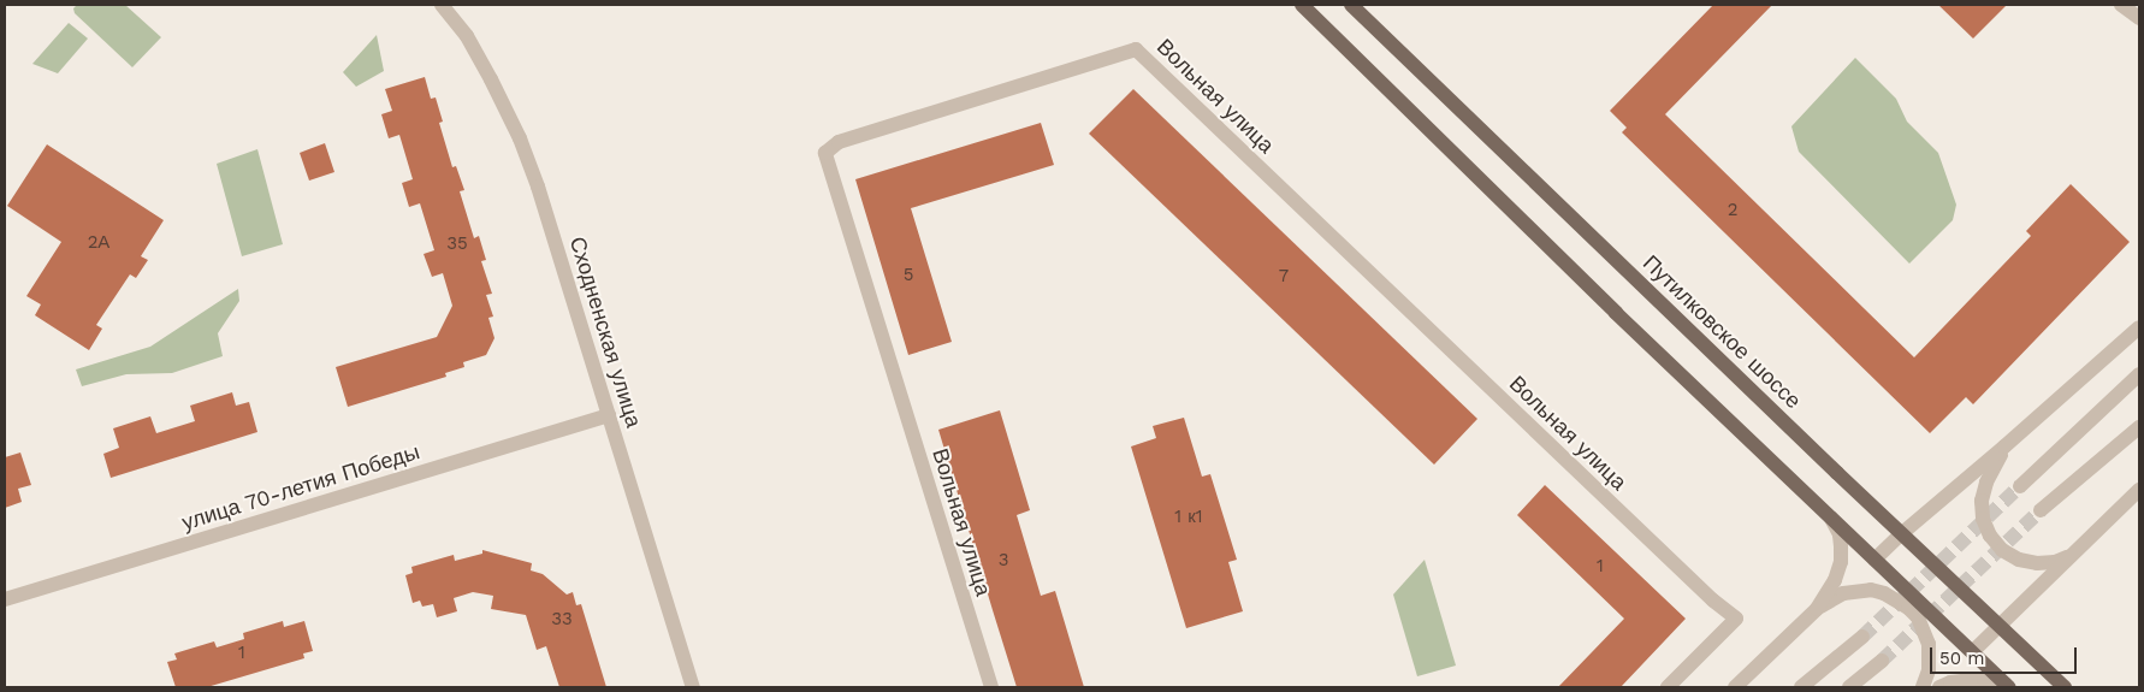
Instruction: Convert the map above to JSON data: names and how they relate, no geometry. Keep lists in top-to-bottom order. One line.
{"streets":{"main road":["Путилковское шоссе"],"street":["Вольная улица","Сходненская улица","улица 70-летия Победы"]},"crossings":[["Сходненская улица","улица 70-летия Победы"]],"house_numbers":["2","2А","35","5","7","1 к1","3","1","33","1"],"scale_bar":"50 m"}
